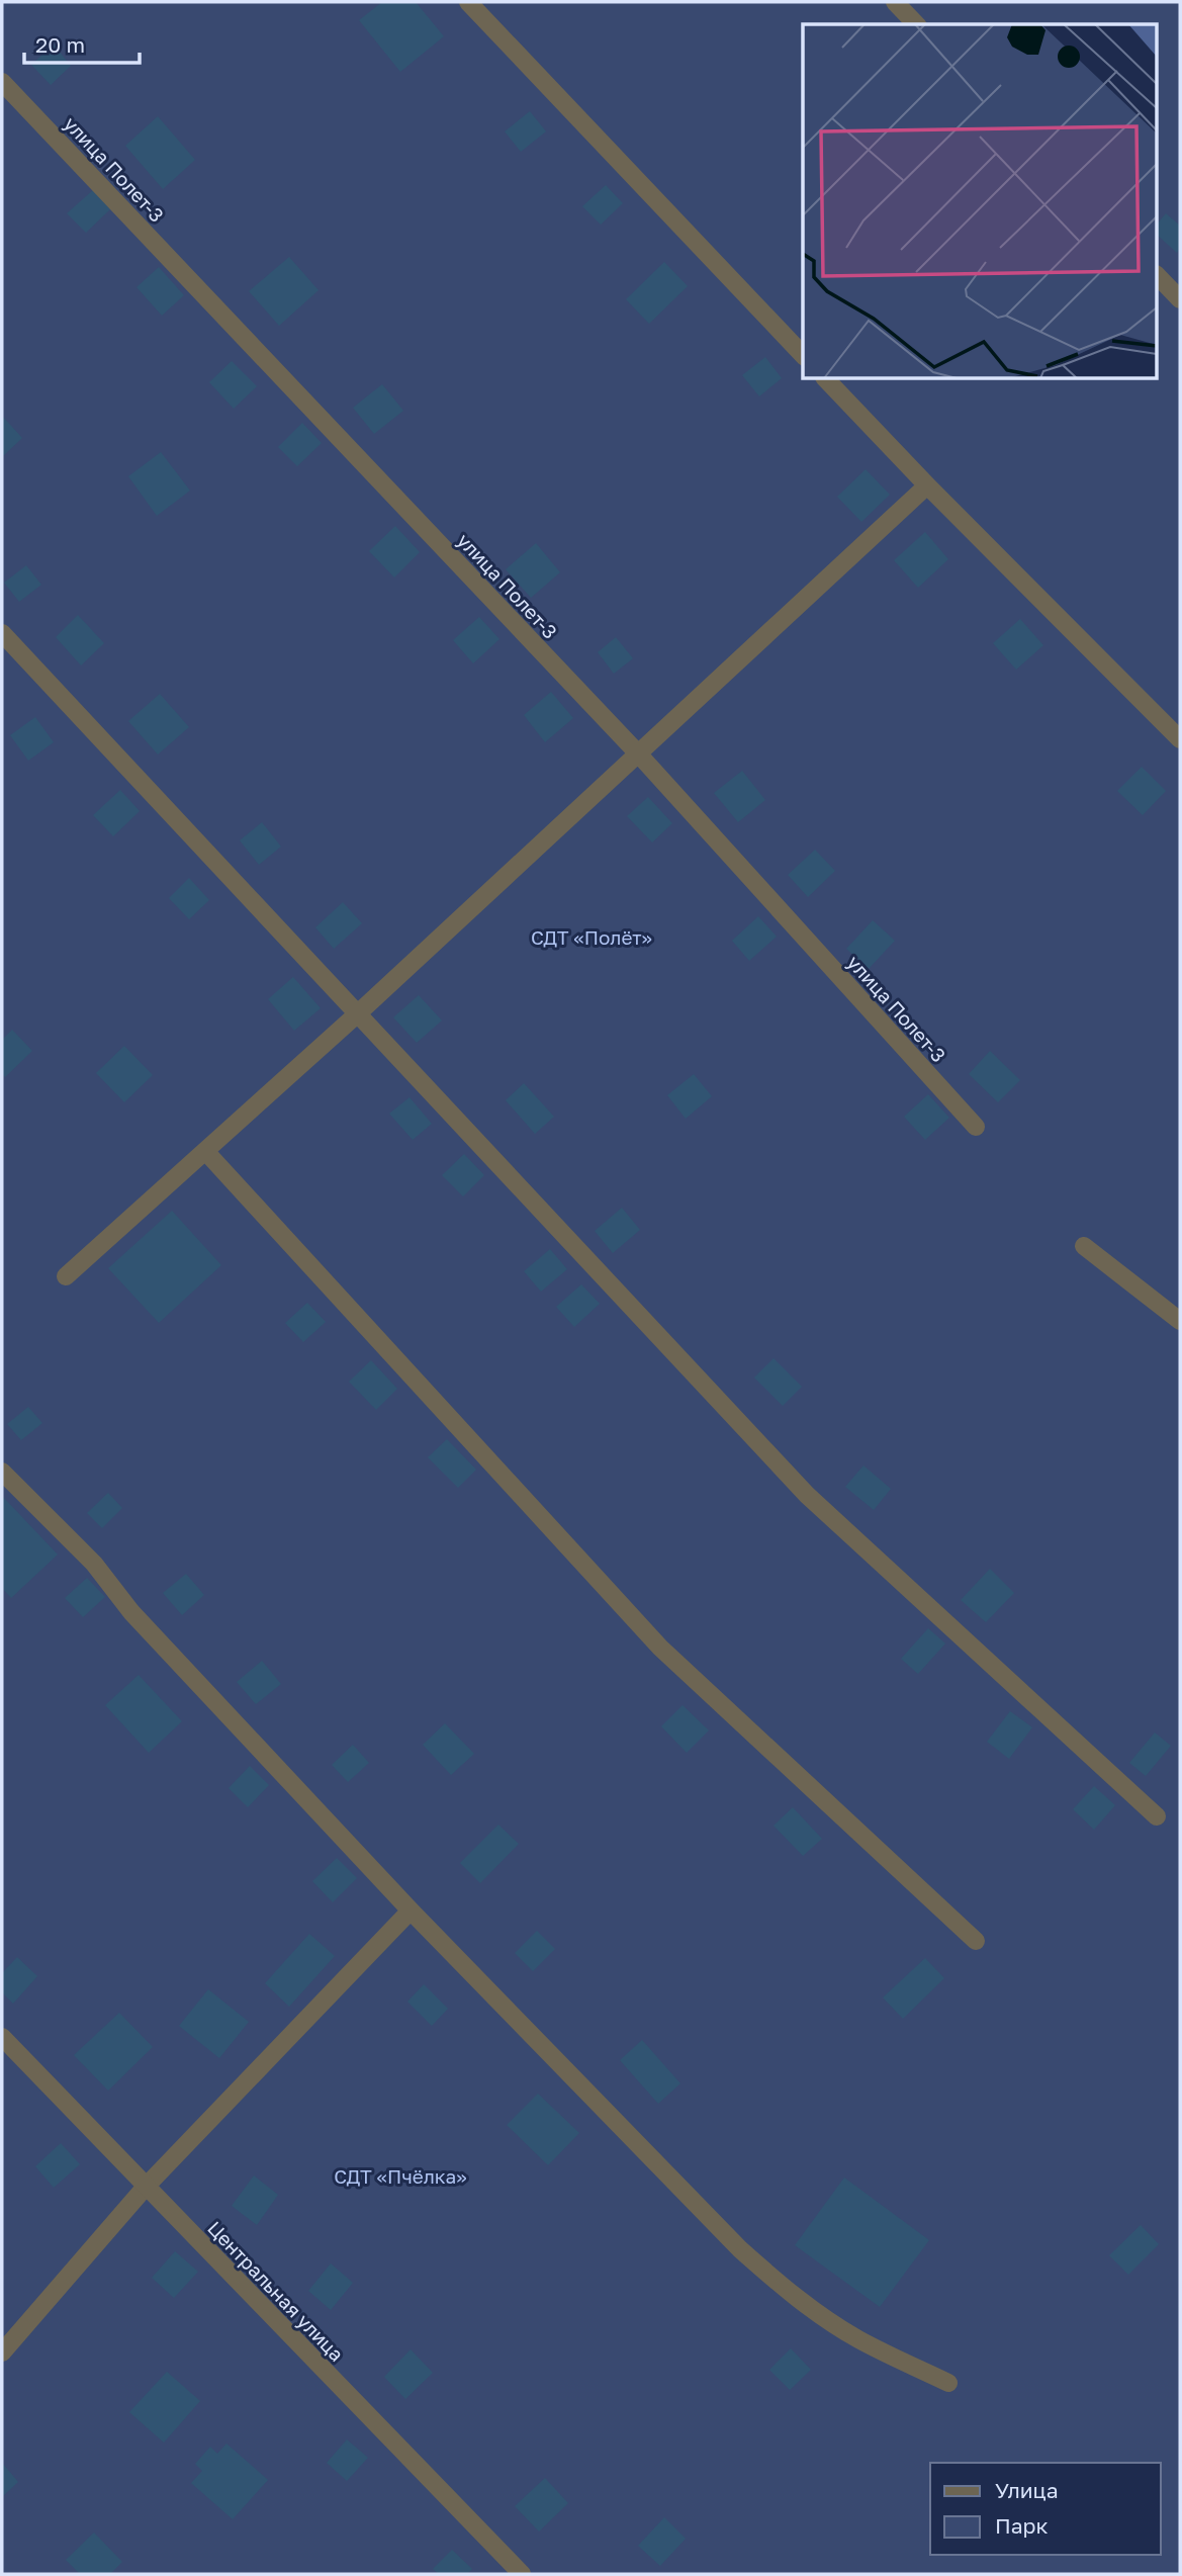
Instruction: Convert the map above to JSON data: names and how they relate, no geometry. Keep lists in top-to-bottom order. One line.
{"streets":{"street":["улица Полет-3","Центральная улица"]},"parks":["СДТ «Полёт»","СДТ «Пчёлка»"],"legend":["Улица","Парк"],"scale_bar":"20 m"}
